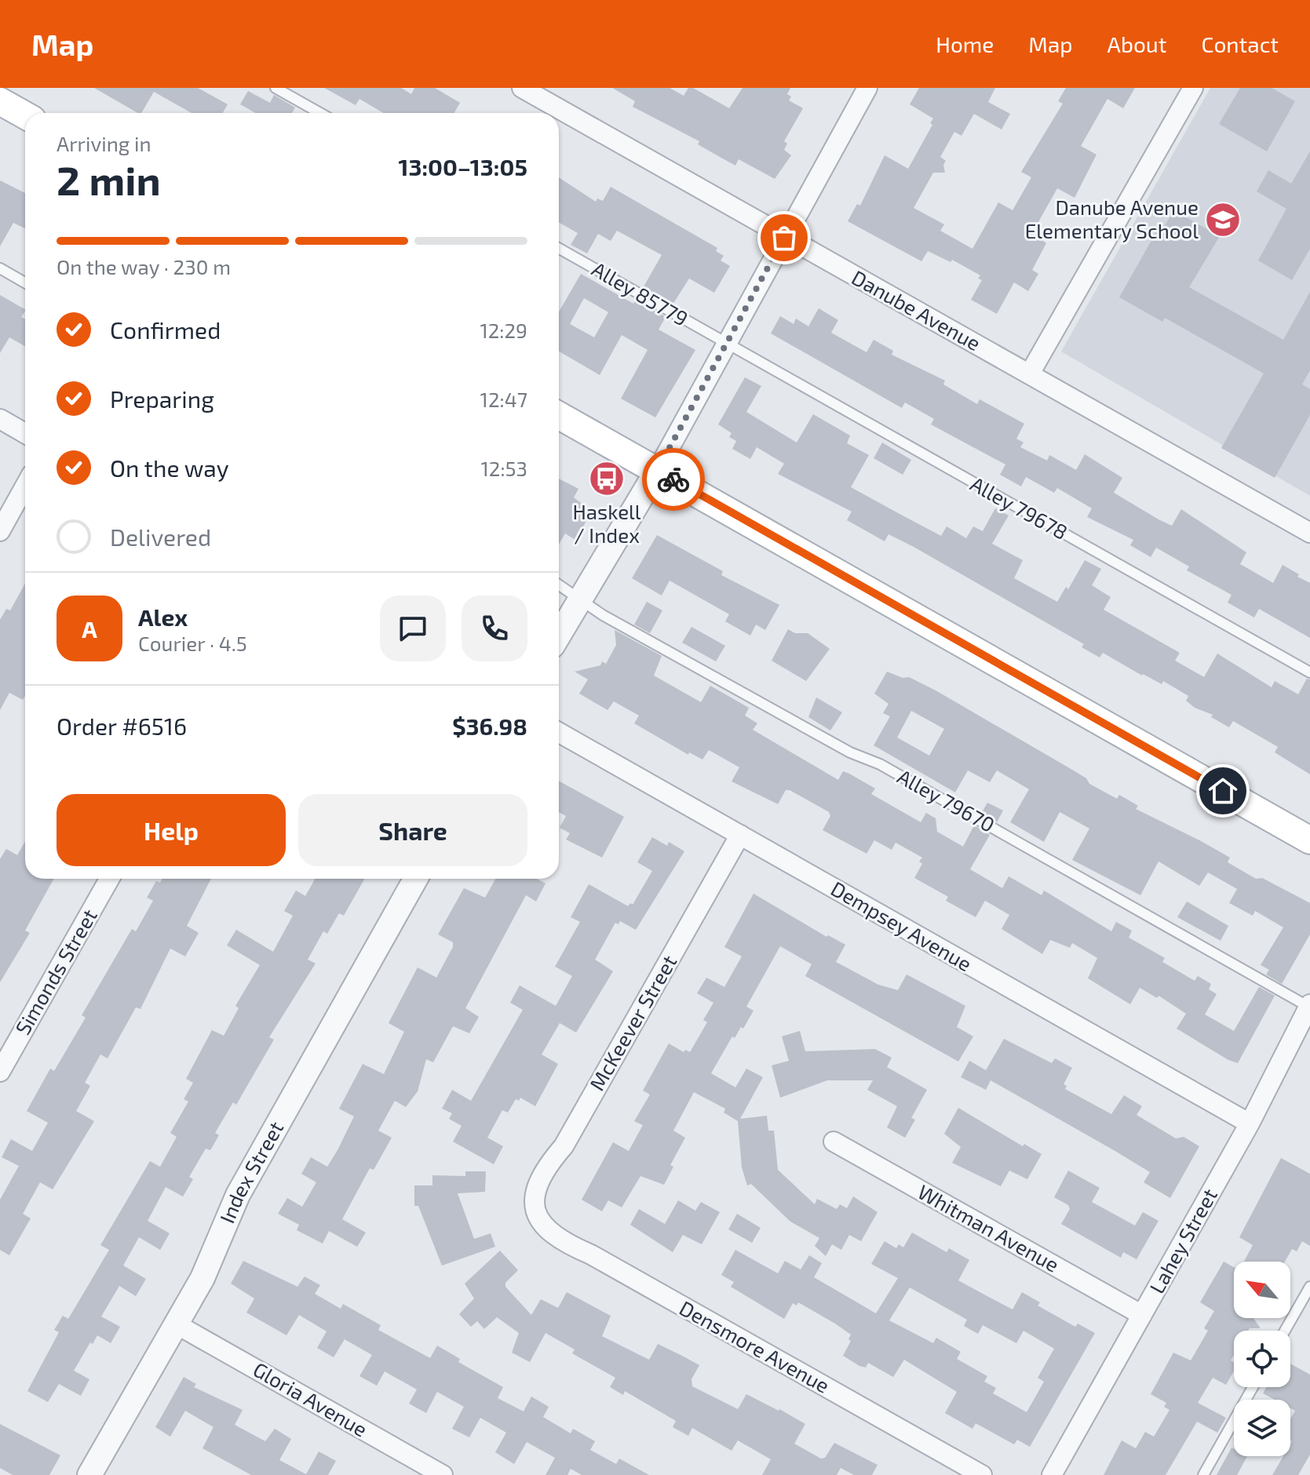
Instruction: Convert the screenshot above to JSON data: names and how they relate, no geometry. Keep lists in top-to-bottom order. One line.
{"streets":{"street":["Danube Avenue","Dempsey Avenue","Simonds Street","McKeever Street","Index Street","Whitman Avenue","Lahey Street","Densmore Avenue","Gloria Avenue"],"lane":["Alley 85779","Alley 79678","Alley 79670"]},"crossings":[["Alley 85779","Alley 79678"],["Alley 79670","Lahey Street"],["Dempsey Avenue","McKeever Street"],["Dempsey Avenue","Lahey Street"],["McKeever Street","Densmore Avenue"],["Index Street","Gloria Avenue"],["Whitman Avenue","Lahey Street"]],"places":{"school or university":["Danube Avenue Elementary School"],"bus stop":["Haskell / Index"]},"north":"top left","page":{"header":"Map","nav":["Home","Map","About","Contact"],"heading":["2 min","Arriving in","13:00–13:05"],"panel":["Alex","Courier · 4.5","Order #6516","$36.98"],"bar":"On the way · 230 m","list":[["Confirmed","12:29"],["Preparing","12:47"],["On the way","12:53"],"Delivered"],"round":"A","buttons":["Help","Share"]}}
